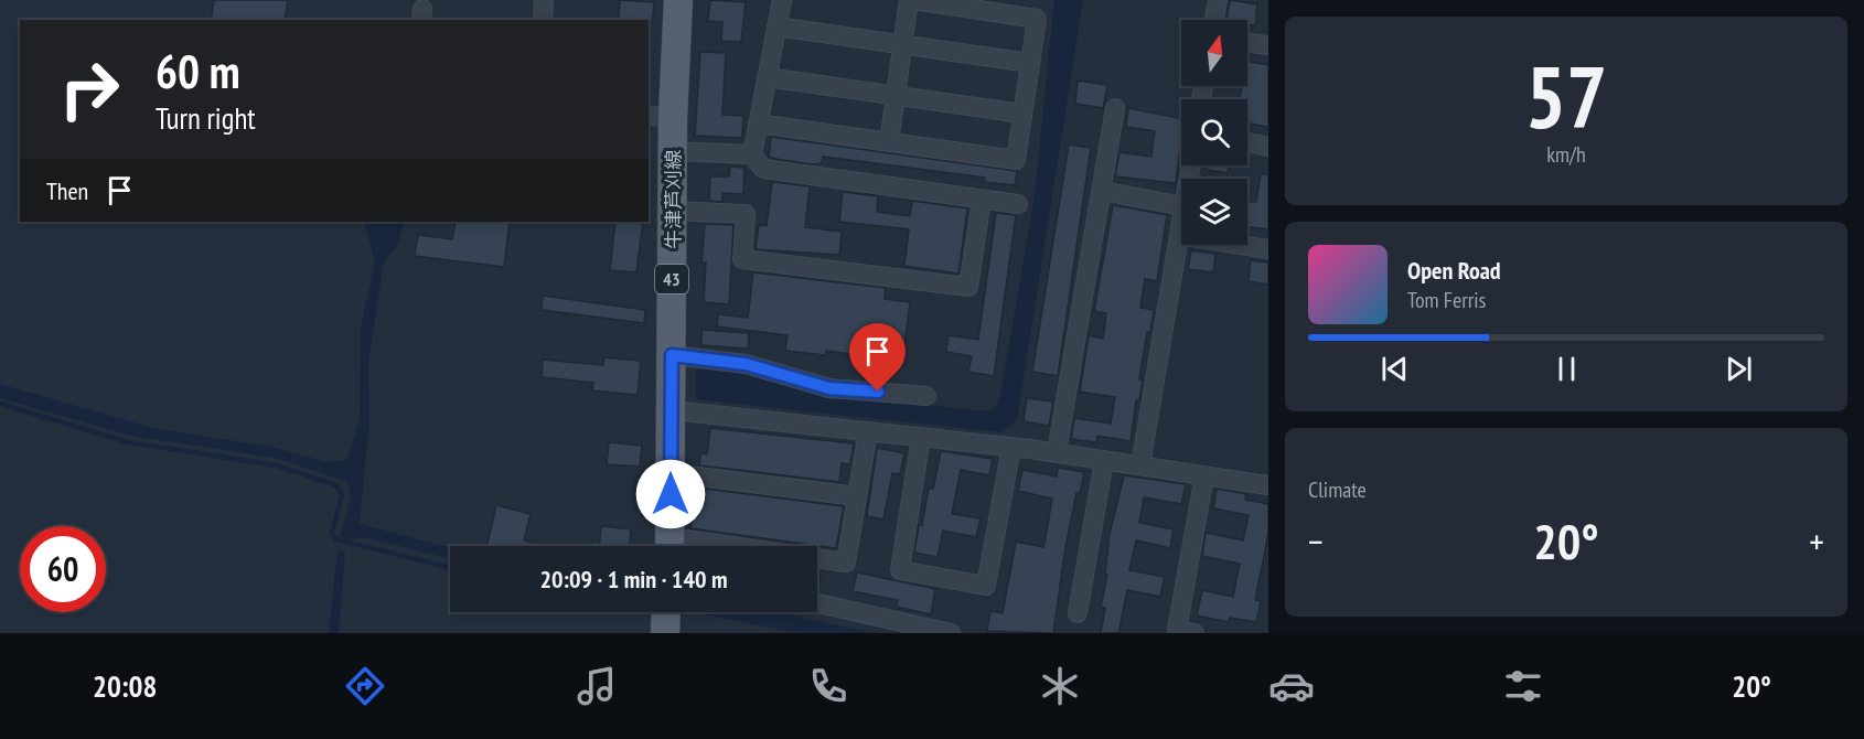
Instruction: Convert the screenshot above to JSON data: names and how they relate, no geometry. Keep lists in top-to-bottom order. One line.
{"streets":{"main road":["牛津芦刈線","43"]},"north":"top","page":{"tile":[["57","km/h"],"Climate"],"turn":["60 m","Turn right"],"then":"Then","song":["Open Road","Tom Ferris"],"heat":["−","20°","+"],"limit":"60","trip":"20:09 · 1 min · 140 m","tabs":["20:08","20°"]}}
